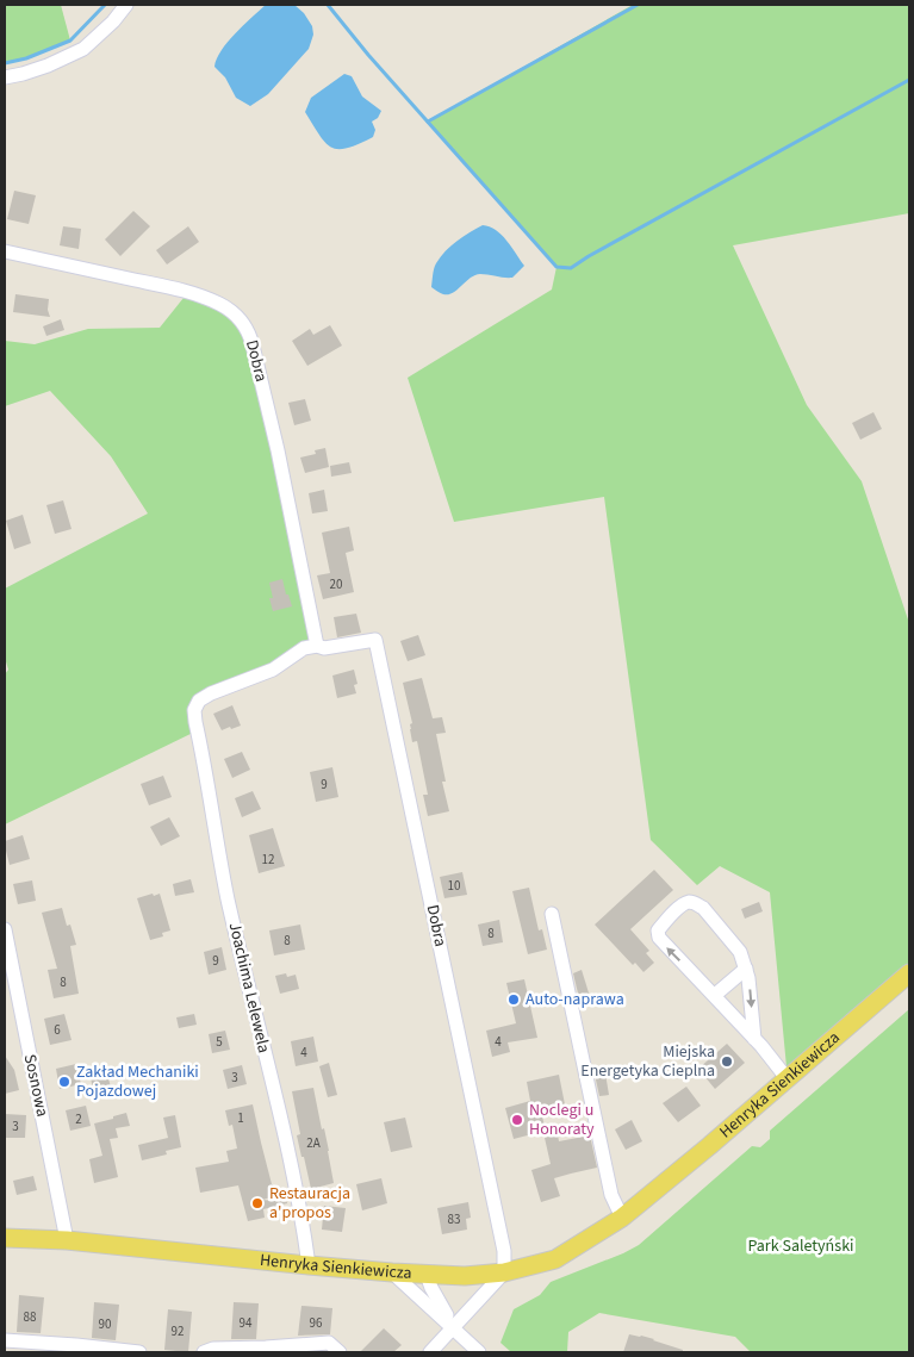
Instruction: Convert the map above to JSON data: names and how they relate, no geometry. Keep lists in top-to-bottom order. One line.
{"streets":{"main road":["Henryka Sienkiewicza"],"street":["Dobra","Joachima Lelewela","Sosnowa"]},"crossings":[["Dobra","Joachima Lelewela"],["Dobra","Henryka Sienkiewicza"],["Joachima Lelewela","Henryka Sienkiewicza"],["Sosnowa","Henryka Sienkiewicza"]],"parks":["Park Saletyński"],"places":["Auto-naprawa","Miejska Energetyka Cieplna","Zakład Mechaniki Pojazdowej","Noclegi u Honoraty","Restauracja a'propos"],"house_numbers":["20","9","12","10","8","8","9","8","6","5","4","4","3","1","2","3","2A","83","88","94","96","90","92"]}
